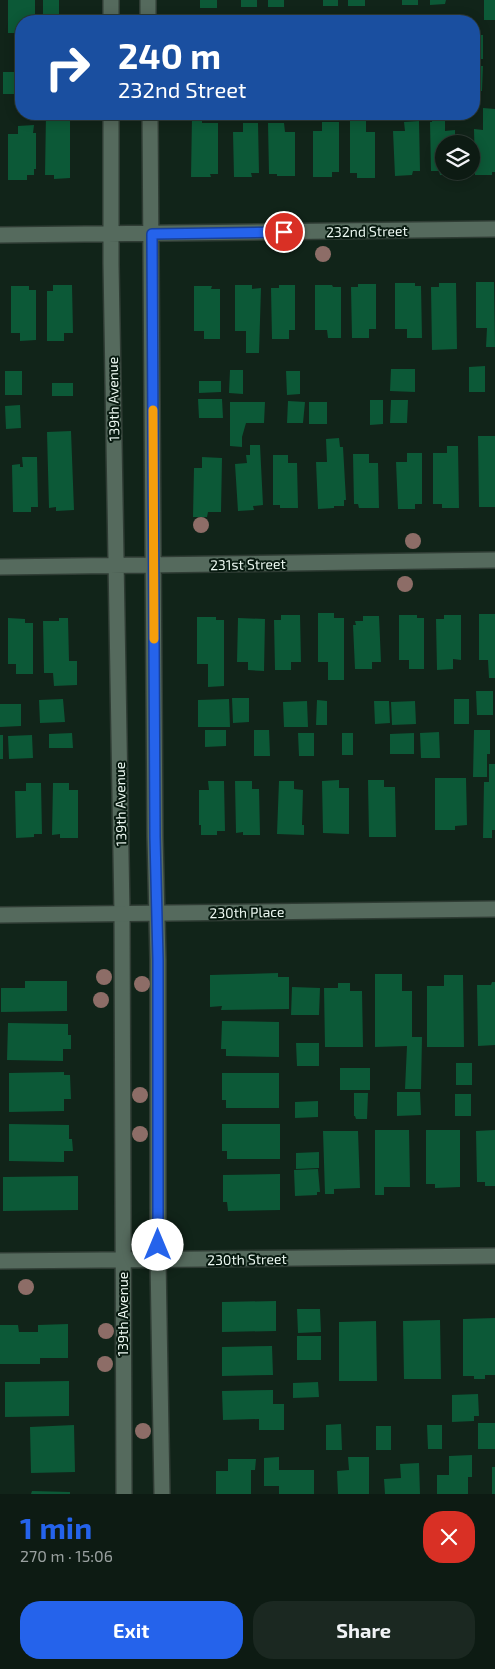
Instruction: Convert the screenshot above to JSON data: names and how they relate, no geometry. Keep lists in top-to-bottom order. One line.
{"streets":{"street":["232nd Street","139th Avenue","231st Street","230th Place","230th Street"]},"crossings":[["232nd Street","139th Avenue"],["139th Avenue","231st Street"],["139th Avenue","230th Place"],["139th Avenue","230th Street"]],"page":{"turn":["240 m","232nd Street"],"heading":["1 min","270 m · 15:06"],"buttons":["Exit","Share"]}}
